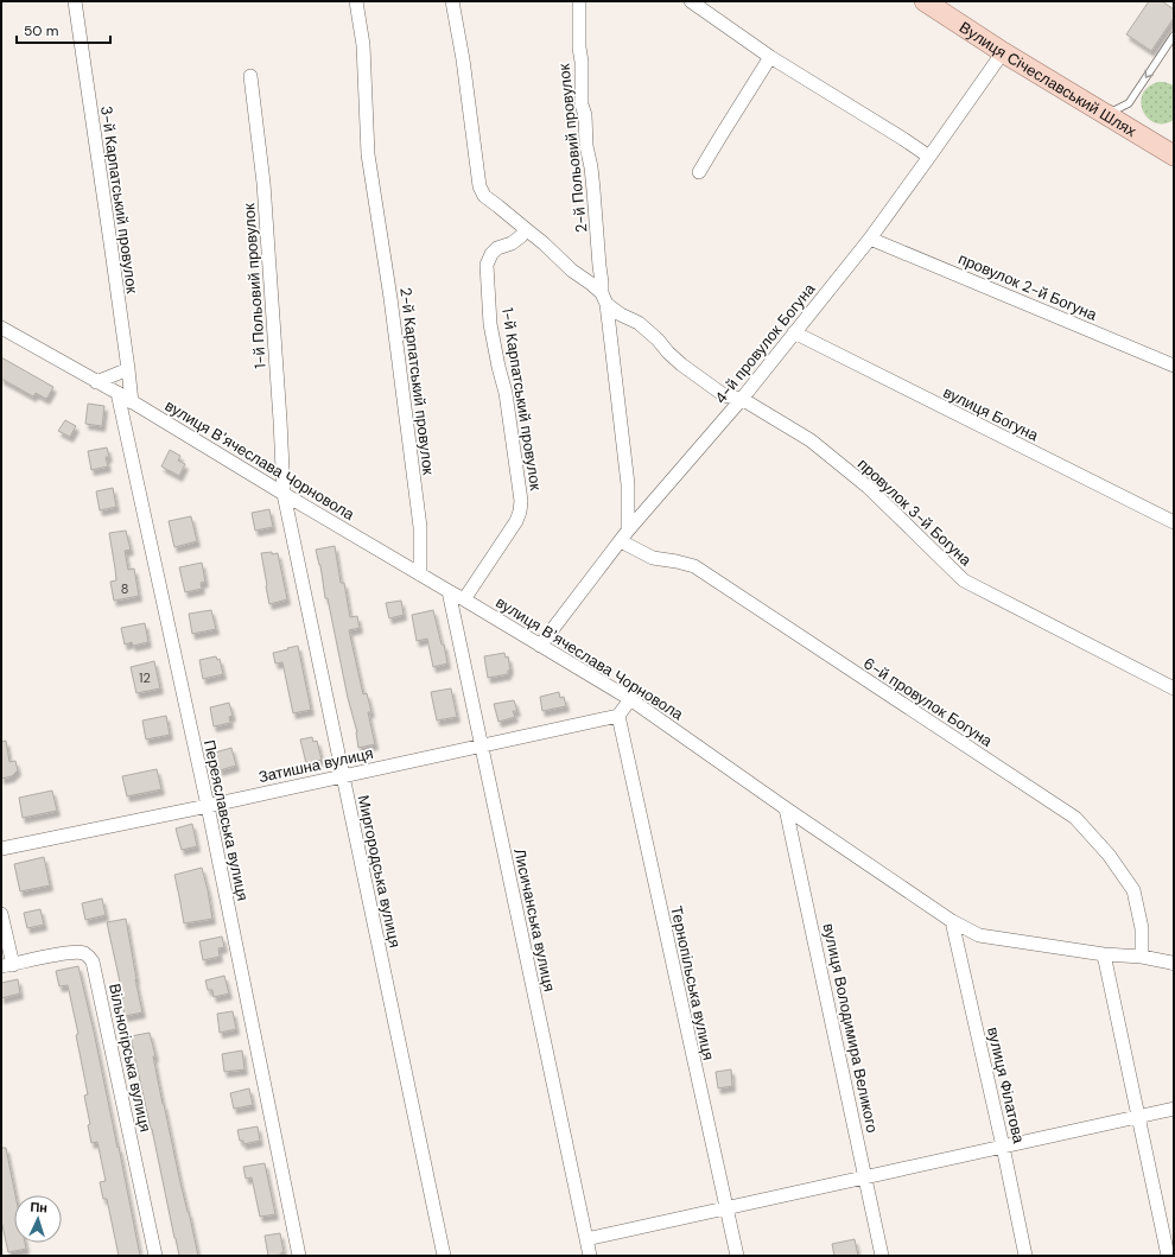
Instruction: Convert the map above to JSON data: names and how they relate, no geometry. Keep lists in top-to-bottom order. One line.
{"streets":{"main road":["Вулиця Січеславський Шлях"],"street":["2-й Польовий провулок","3-й Карпатський провулок","1-й Польовий провулок","провулок 2-й Богуна","4-й провулок Богуна","2-й Карпатський провулок","1-й Карпатський провулок","вулиця Богуна","вулиця Вʼячеслава Чорновола","провулок 3-й Богуна","6-й провулок Богуна","Затишна вулиця","Переяславська вулиця","Миргородська вулиця","Лисичанська вулиця","Тернопільська вулиця","вулиця Володимира Великого","Вільногірська вулиця","вулиця Філатова"]},"crossings":[["Вулиця Січеславський Шлях","4-й провулок Богуна"],["2-й Польовий провулок","4-й провулок Богуна"],["2-й Польовий провулок","провулок 3-й Богуна"],["2-й Польовий провулок","6-й провулок Богуна"],["3-й Карпатський провулок","вулиця Вʼячеслава Чорновола"],["1-й Польовий провулок","вулиця Вʼячеслава Чорновола"],["1-й Польовий провулок","Миргородська вулиця"],["провулок 2-й Богуна","4-й провулок Богуна"],["4-й провулок Богуна","вулиця Богуна"],["4-й провулок Богуна","вулиця Вʼячеслава Чорновола"],["4-й провулок Богуна","провулок 3-й Богуна"],["4-й провулок Богуна","6-й провулок Богуна"],["2-й Карпатський провулок","вулиця Вʼячеслава Чорновола"],["1-й Карпатський провулок","вулиця Вʼячеслава Чорновола"],["1-й Карпатський провулок","провулок 3-й Богуна"],["вулиця Вʼячеслава Чорновола","6-й провулок Богуна"],["вулиця Вʼячеслава Чорновола","Переяславська вулиця"],["вулиця Вʼячеслава Чорновола","Миргородська вулиця"],["вулиця Вʼячеслава Чорновола","Лисичанська вулиця"],["вулиця Вʼячеслава Чорновола","вулиця Володимира Великого"],["вулиця Вʼячеслава Чорновола","вулиця Філатова"],["Затишна вулиця","Переяславська вулиця"],["Затишна вулиця","Миргородська вулиця"],["Затишна вулиця","Лисичанська вулиця"],["Затишна вулиця","Тернопільська вулиця"]],"house_numbers":["8","12"],"scale_bar":"50 m","north":"top"}
